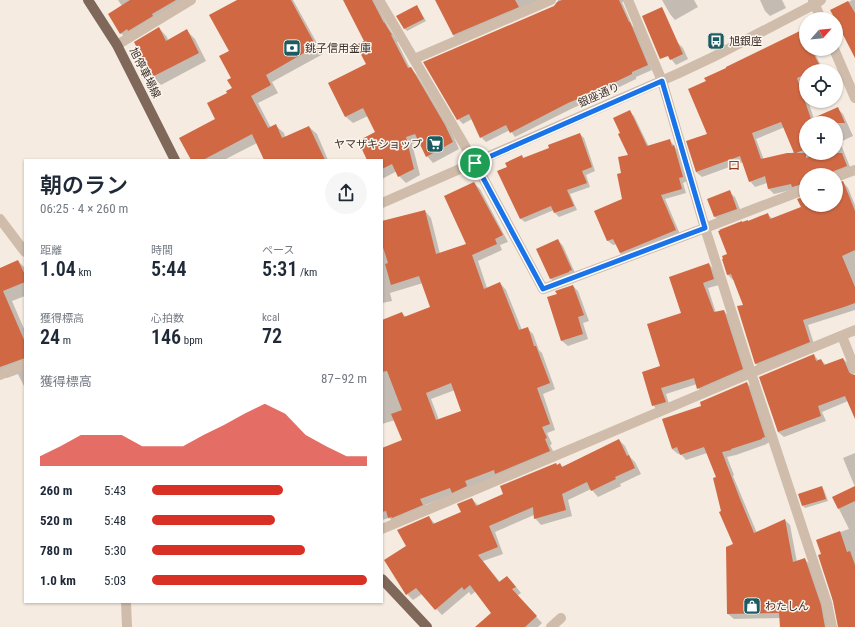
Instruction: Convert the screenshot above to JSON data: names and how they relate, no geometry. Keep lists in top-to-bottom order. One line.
{"streets":{"main road":["旭停車場線"],"street":["銀座通り"]},"districts":["ロ"],"places":{"bus stop":["旭銀座"],"bank":["銚子信用金庫"],"supermarket":["ヤマザキショップ"],"shop":["わたしん"]},"north":"top right","page":{"map_buttons":["+","−"],"heading":["朝のラン","06:25 · 4 × 260 m"],"stats":[["距離","1.04 km"],["時間","5:44"],["ペース","5:31 /km"],["獲得標高","24 m"],["心拍数","146 bpm"],["kcal","72"]],"chart":["獲得標高","87–92 m"],"list":[{"name":"260 m","note":"5:43"},{"name":"520 m","note":"5:48"},{"name":"780 m","note":"5:30"},{"name":"1.0 km","note":"5:03"}]}}
